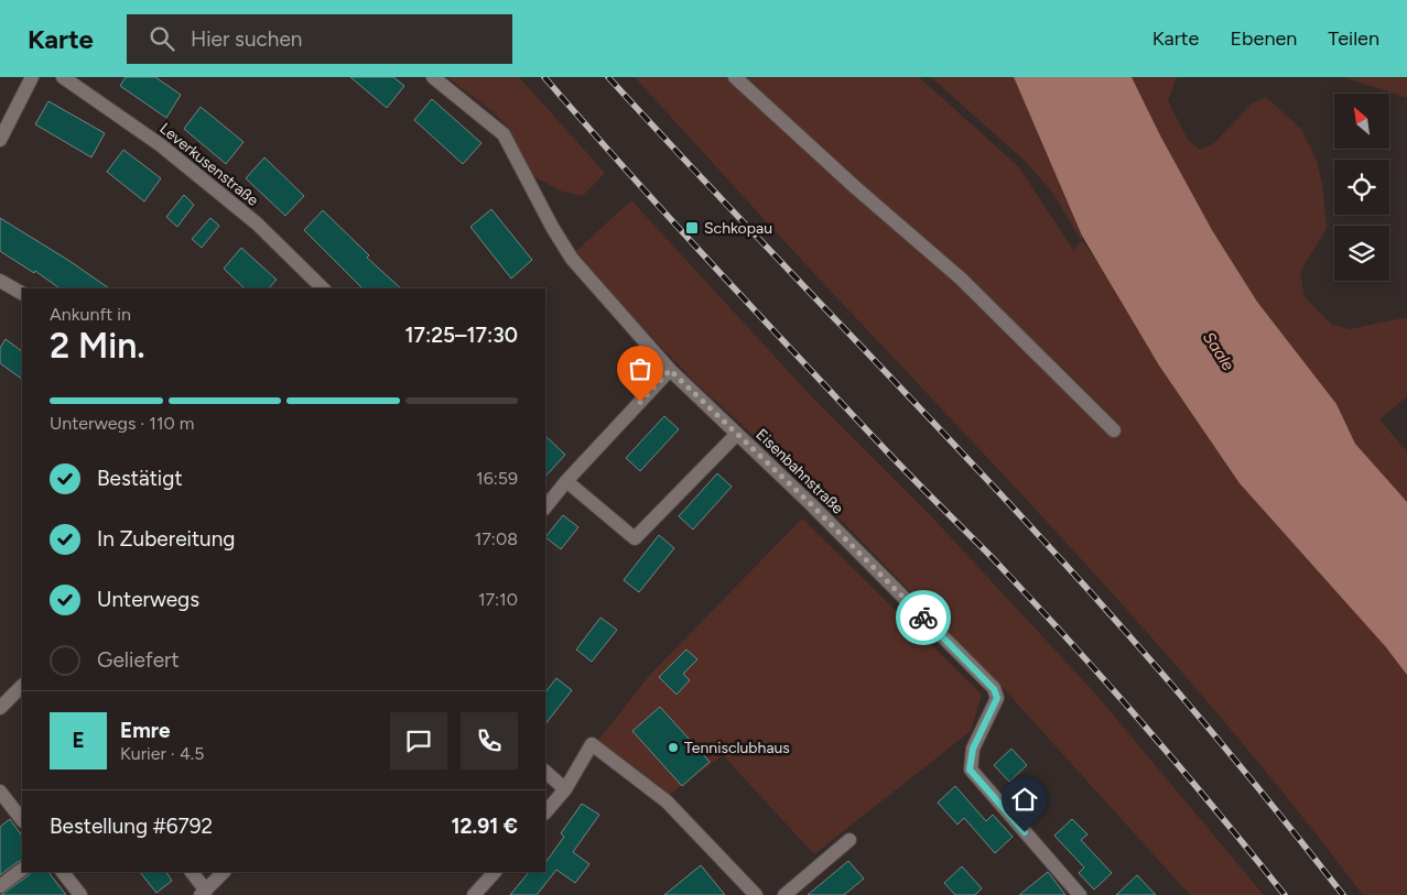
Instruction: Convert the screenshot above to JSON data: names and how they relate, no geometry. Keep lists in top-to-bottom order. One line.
{"streets":{"street":["Leverkusenstraße","Eisenbahnstraße"]},"water":["Saale"],"places":{"transit":["Schkopau"],"other":["Tennisclubhaus"]},"north":"top left","page":{"header":"Karte","search":"Hier suchen","nav":["Karte","Ebenen","Teilen"],"heading":["2 Min.","Ankunft in","17:25–17:30"],"panel":["Emre","Kurier · 4.5","Bestellung #6792","12.91 €"],"bar":"Unterwegs · 110 m","list":[["Bestätigt","16:59"],["In Zubereitung","17:08"],["Unterwegs","17:10"],"Geliefert"],"round":"E"}}
